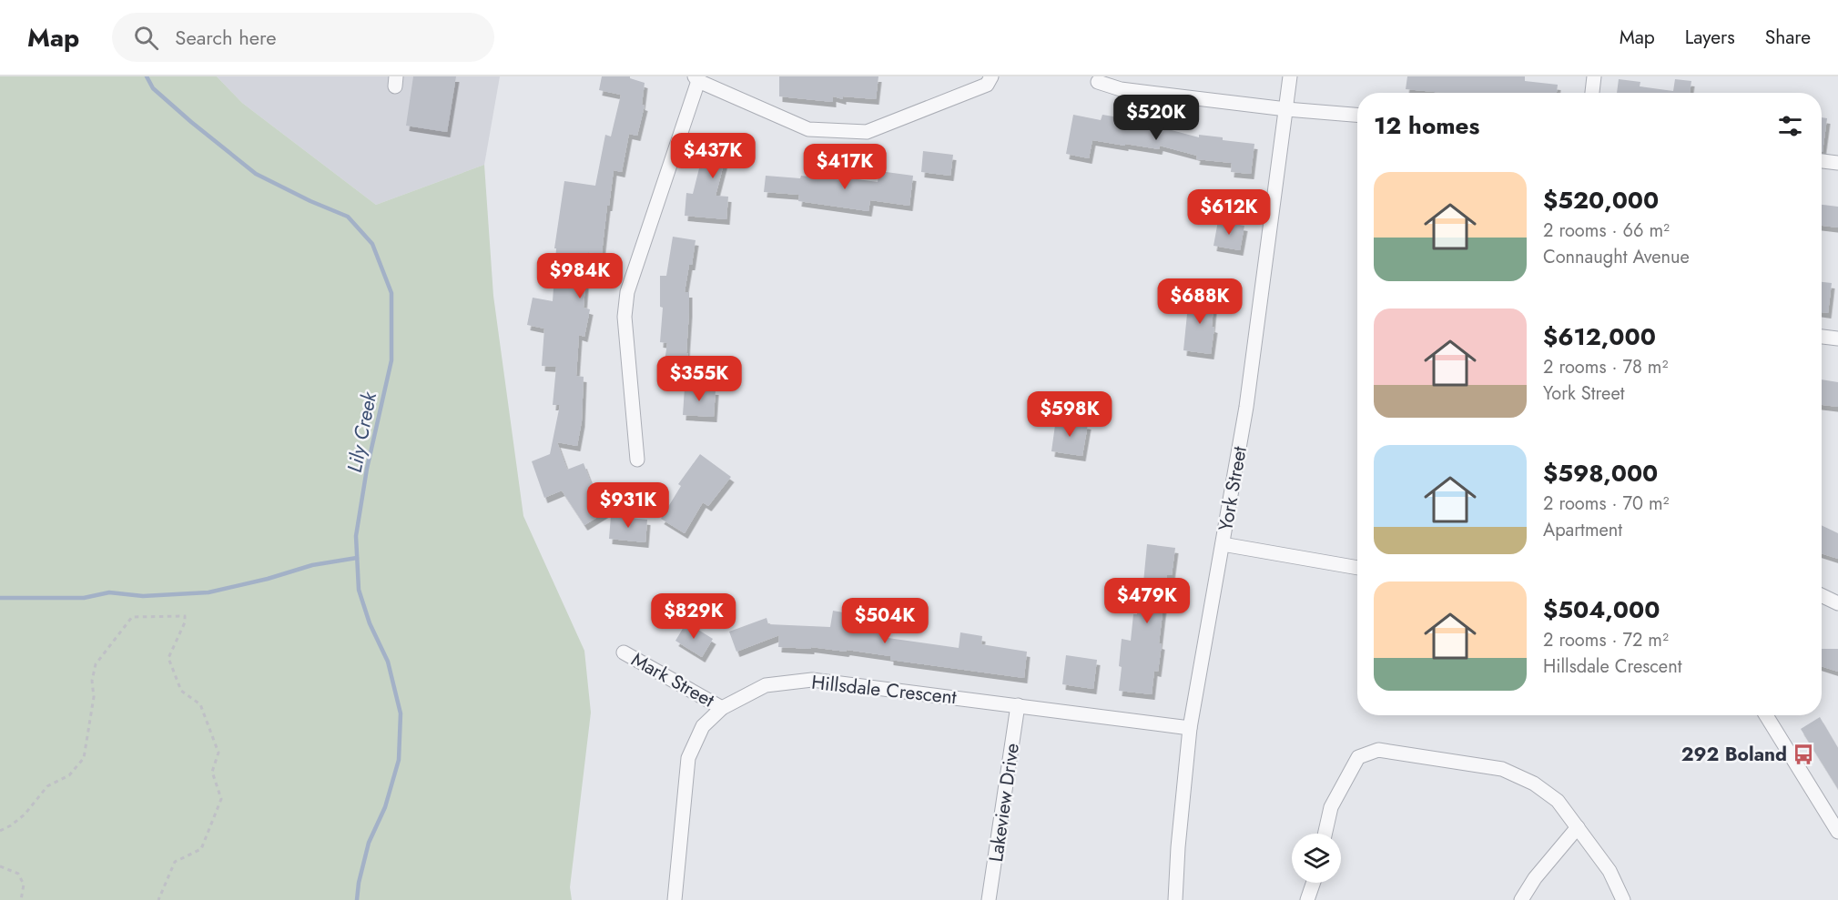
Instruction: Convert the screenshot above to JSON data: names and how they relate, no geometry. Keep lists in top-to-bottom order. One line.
{"streets":{"street":["York Street","Mark Street","Hillsdale Crescent","Lakeview Drive"]},"crossings":[["York Street","Hillsdale Crescent"],["Mark Street","Hillsdale Crescent"],["Hillsdale Crescent","Lakeview Drive"]],"water":["Lily Creek"],"places":{"bus stop":["292 Boland"]},"page":{"header":"Map","search":"Search here","nav":["Map","Layers","Share"],"heading":"12 homes","price":["$520K","$437K","$417K","$612K","$984K","$688K","$355K","$598K","$931K","$479K","$829K","$504K"],"list":[{"name":"$520,000","note":"2 rooms · 66 m² · Connaught Avenue"},{"name":"$612,000","note":"2 rooms · 78 m² · York Street"},{"name":"$598,000","note":"2 rooms · 70 m² · Apartment"},{"name":"$504,000","note":"2 rooms · 72 m² · Hillsdale Crescent"}]}}
